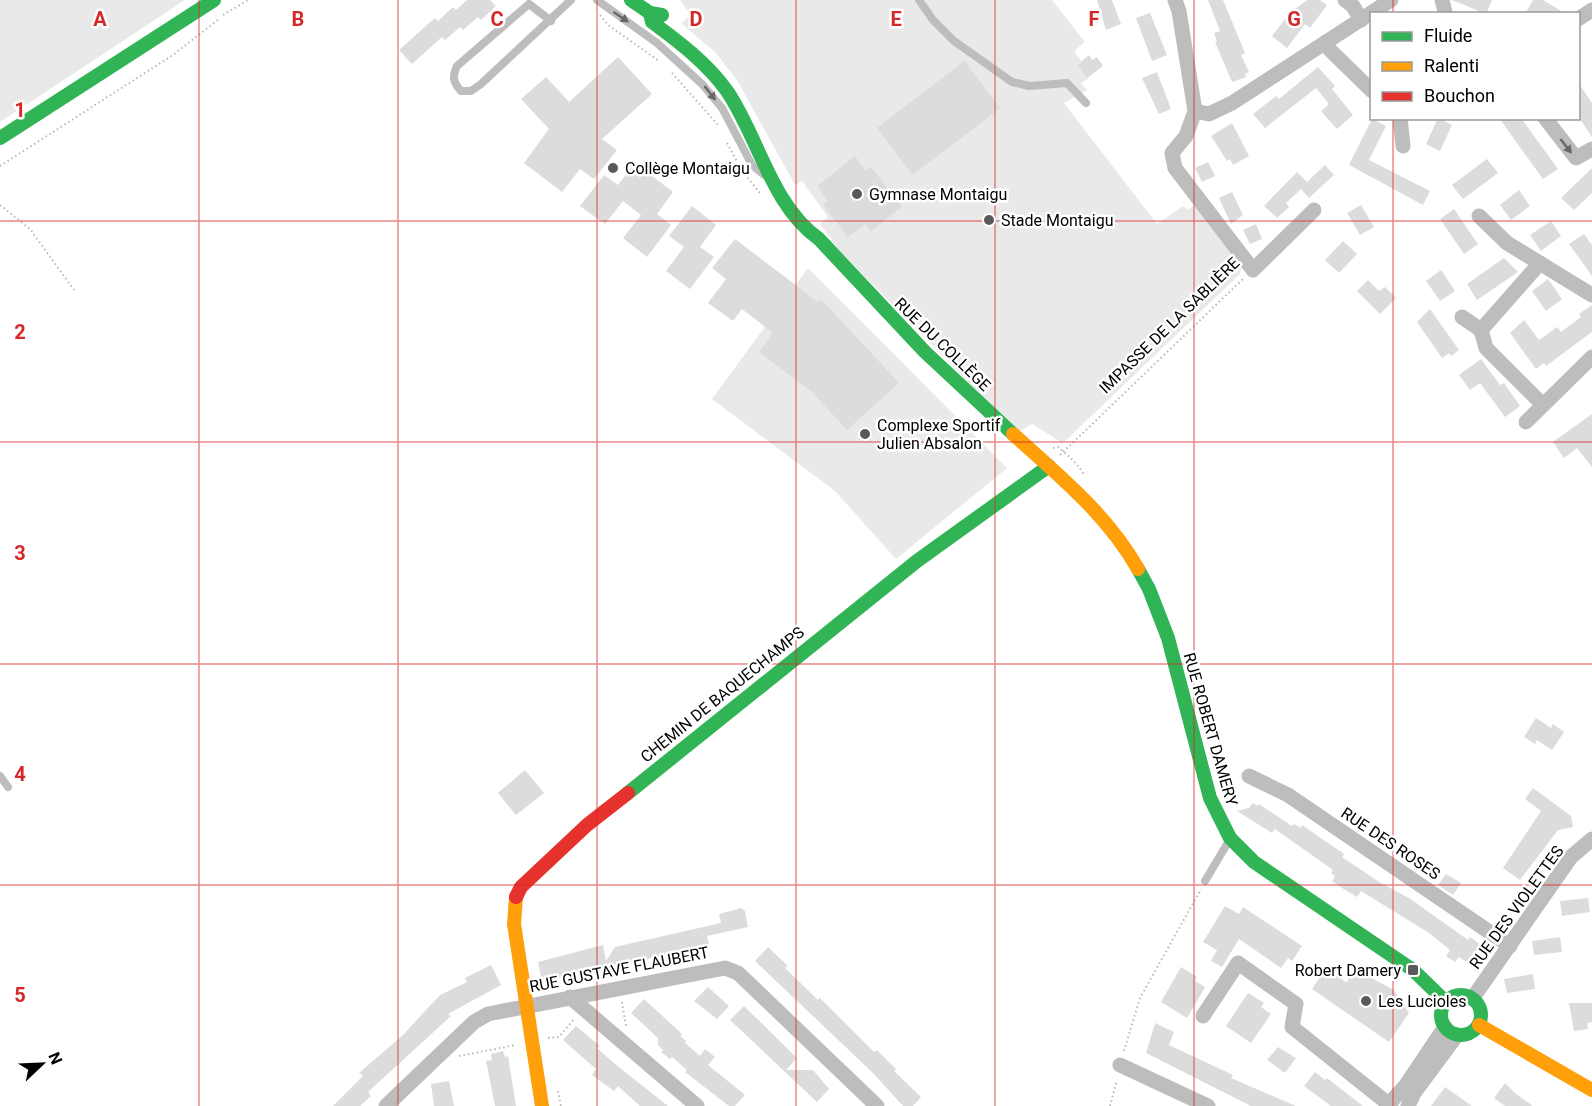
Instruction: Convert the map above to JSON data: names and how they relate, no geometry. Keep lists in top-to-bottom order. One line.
{"streets":{"street":["IMPASSE DE LA SABLIÈRE","RUE DU COLLÈGE","CHEMIN DE BAQUECHAMPS","RUE ROBERT DAMERY","RUE DES ROSES","RUE DES VIOLETTES","RUE GUSTAVE FLAUBERT"]},"crossings":[["IMPASSE DE LA SABLIÈRE","RUE DU COLLÈGE"],["IMPASSE DE LA SABLIÈRE","CHEMIN DE BAQUECHAMPS"],["IMPASSE DE LA SABLIÈRE","RUE ROBERT DAMERY"],["RUE DU COLLÈGE","CHEMIN DE BAQUECHAMPS"],["RUE DU COLLÈGE","RUE ROBERT DAMERY"],["CHEMIN DE BAQUECHAMPS","RUE ROBERT DAMERY"],["CHEMIN DE BAQUECHAMPS","RUE GUSTAVE FLAUBERT"],["RUE ROBERT DAMERY","RUE DES VIOLETTES"],["RUE DES ROSES","RUE DES VIOLETTES"]],"places":{"other":["Collège Montaigu","Gymnase Montaigu","Stade Montaigu","Complexe Sportif Julien Absalon","Les Lucioles"],"transit":["Robert Damery"]},"legend":["Fluide","Ralenti","Bouchon"],"north":"top right","grid":{"columns":["A","B","C","D","E","F","G"],"rows":["1","2","3","4","5"]}}
